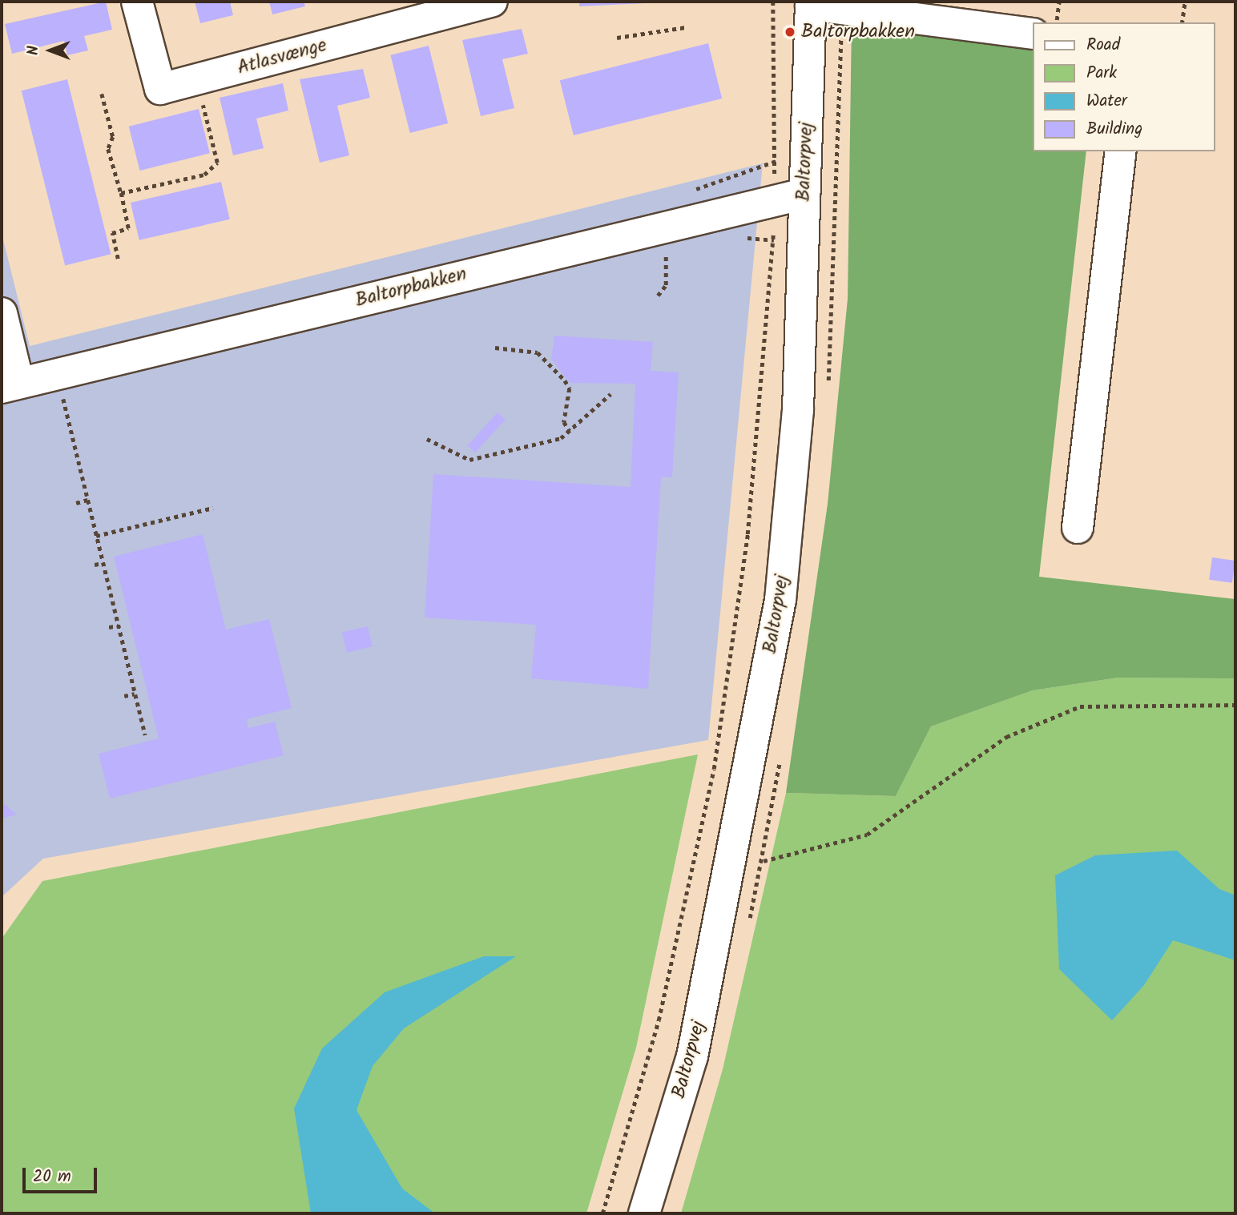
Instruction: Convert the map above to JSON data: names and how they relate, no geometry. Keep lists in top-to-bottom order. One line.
{"streets":{"street":["Atlasvænge","Baltorpvej","Baltorpbakken"]},"crossings":[["Baltorpvej","Baltorpbakken"]],"places":["Baltorpbakken"],"legend":["Road","Park","Water","Building"],"scale_bar":"20 m","north":"left"}
